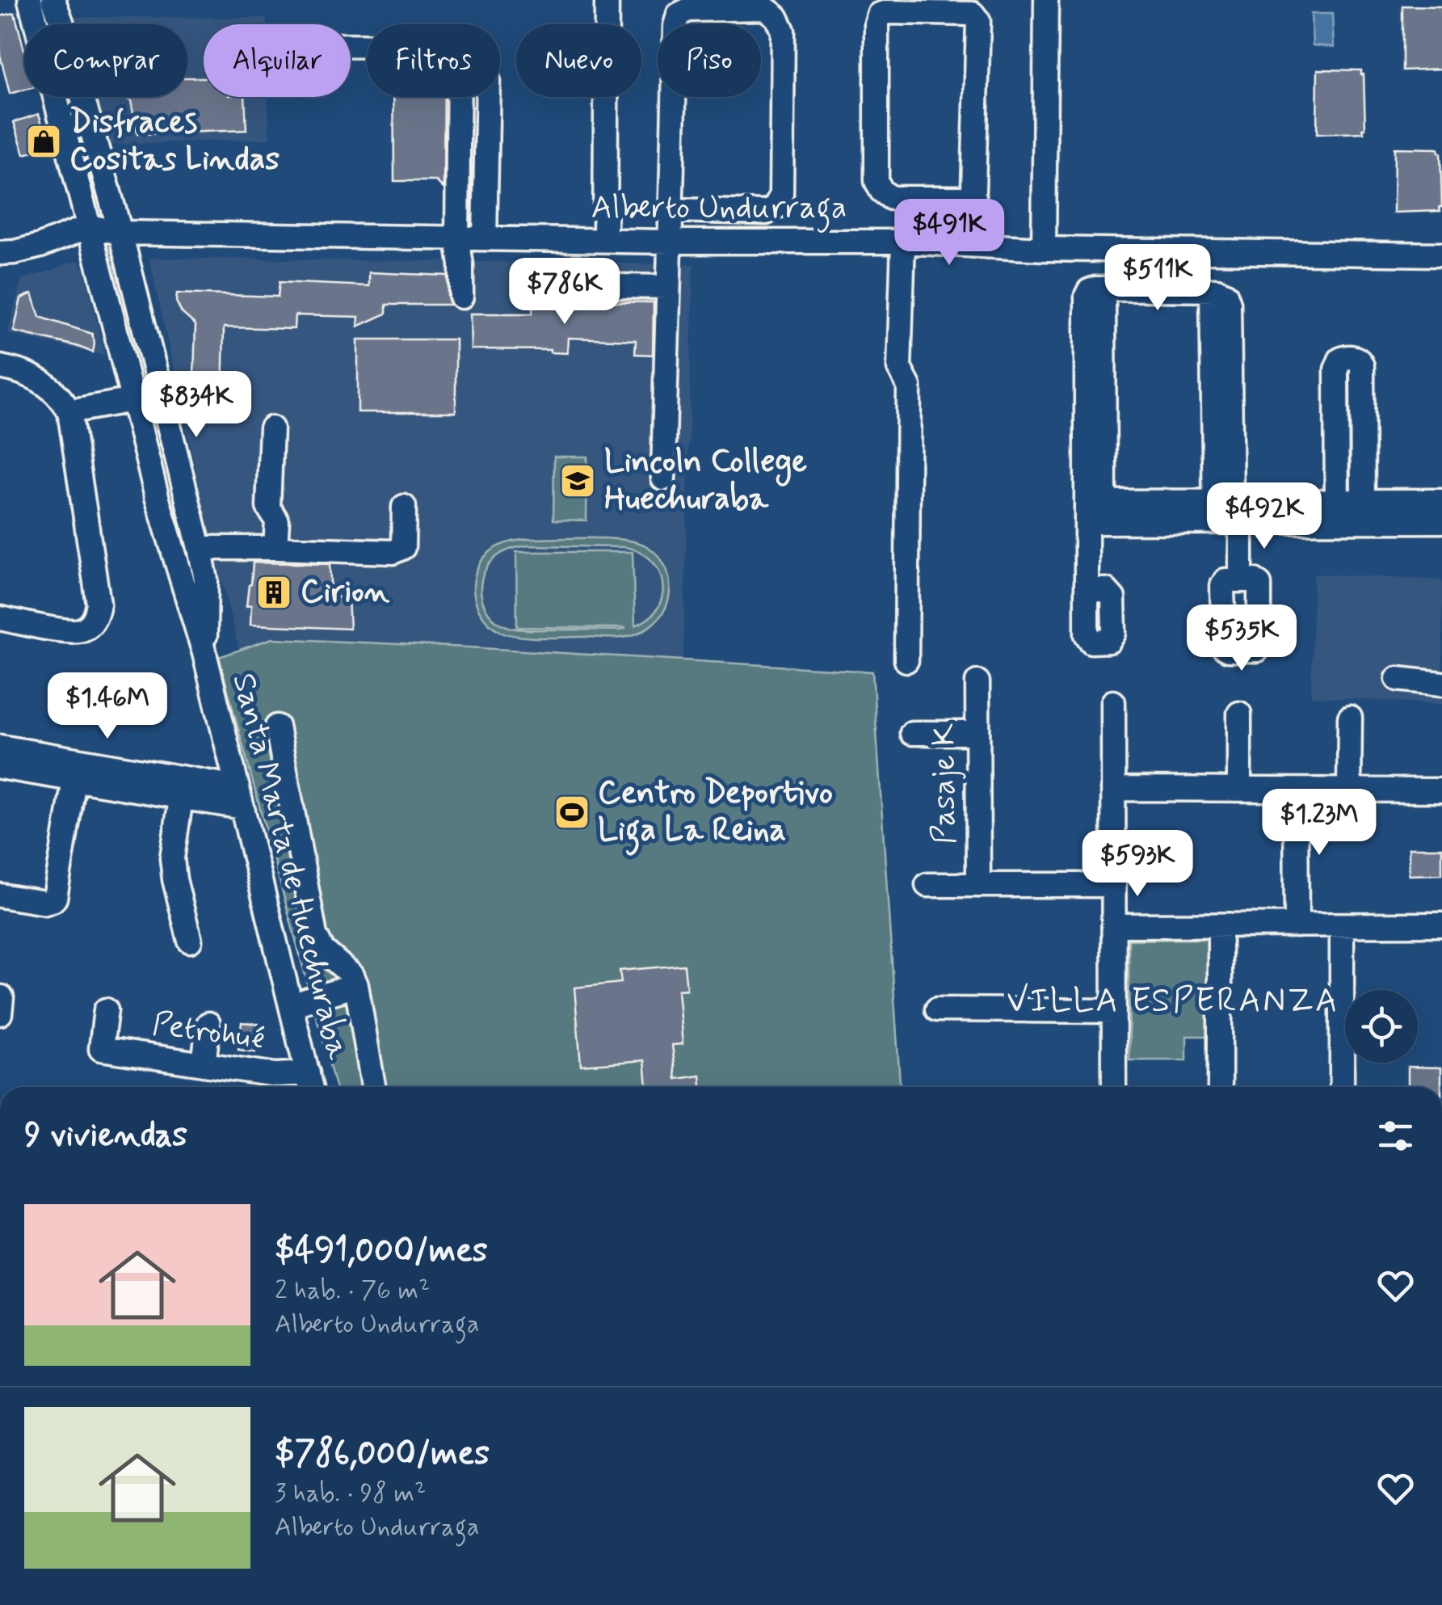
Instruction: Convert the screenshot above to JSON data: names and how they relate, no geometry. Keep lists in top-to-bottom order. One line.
{"streets":{"street":["Alberto Undurraga","Pasaje K","Santa Marta de Huechuraba","Petrohué"]},"crossings":[["Alberto Undurraga","Santa Marta de Huechuraba"],["Santa Marta de Huechuraba","Petrohué"]],"districts":["VILLA ESPERANZA"],"places":{"shop":["Disfraces Cositas Lindas"],"school or university":["Lincoln College Huechuraba"],"building":["Cirion"],"sports":["Centro Deportivo Liga La Reina"]},"page":{"chip":["Comprar","Alquilar","Filtros","Nuevo","Piso"],"price":["$491K","$511K","$786K","$834K","$492K","$535K","$1.46M","$1.23M","$593K"],"heading":"9 viviendas","list":[{"name":"$491,000/mes","note":"2 hab. · 76 m² · Alberto Undurraga"},{"name":"$786,000/mes","note":"3 hab. · 98 m² · Alberto Undurraga"}]}}
